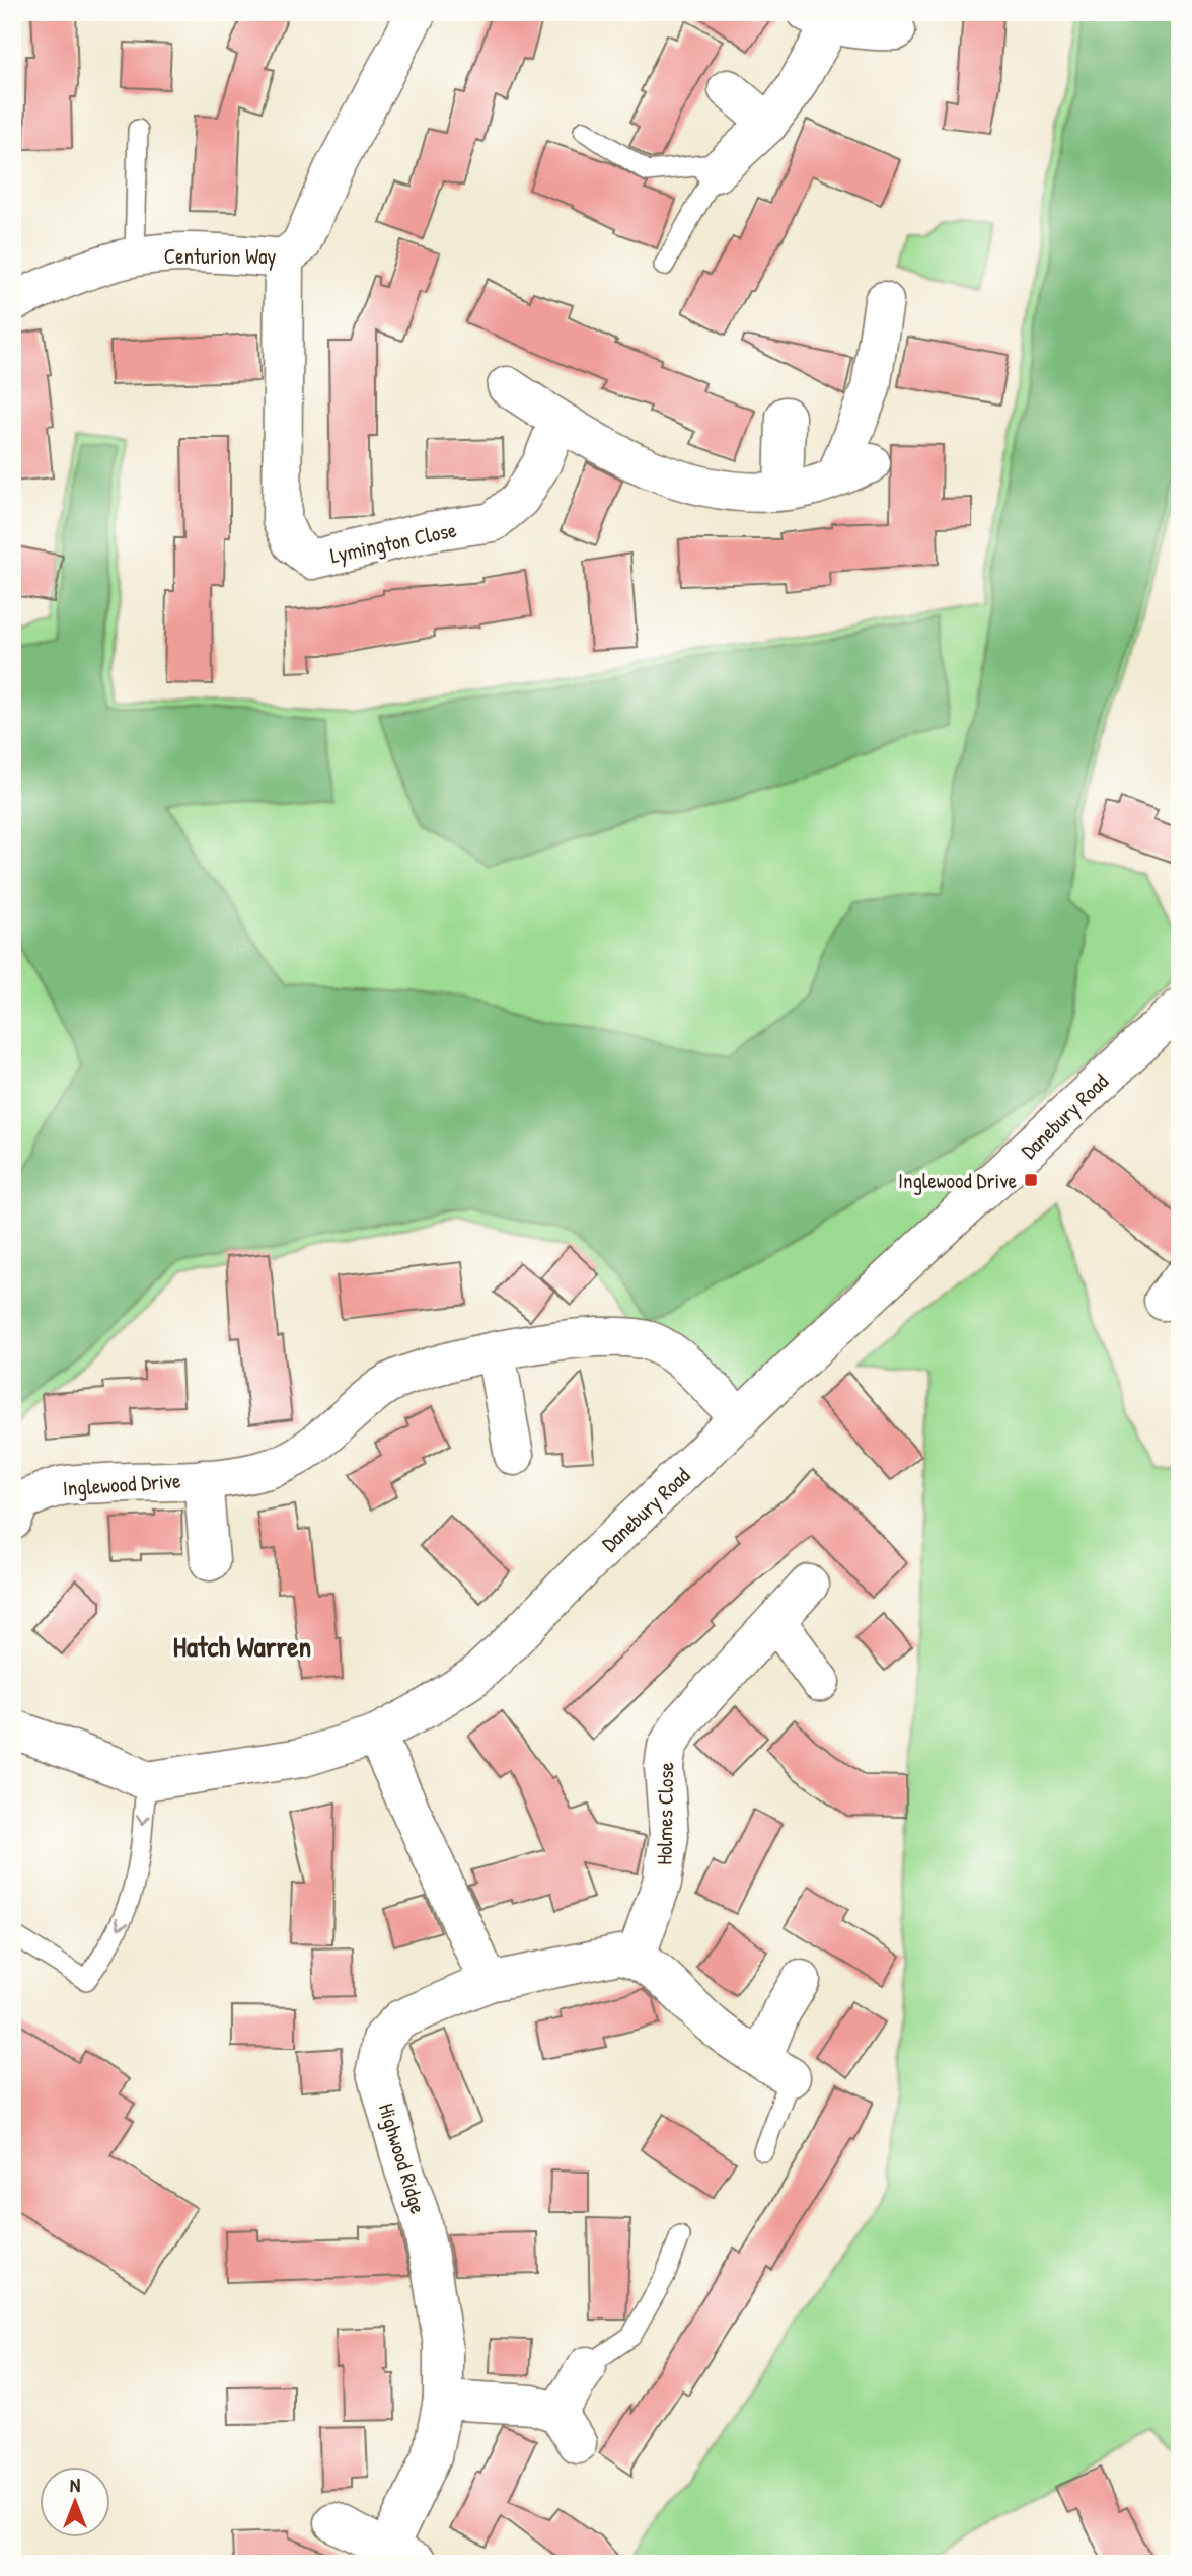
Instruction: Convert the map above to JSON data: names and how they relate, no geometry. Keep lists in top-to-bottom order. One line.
{"streets":{"street":["Centurion Way","Lymington Close","Danebury Road","Inglewood Drive","Holmes Close","Highwood Ridge"]},"crossings":[["Centurion Way","Lymington Close"],["Danebury Road","Inglewood Drive"],["Holmes Close","Highwood Ridge"]],"districts":["Hatch Warren"],"places":{"transit":["Inglewood Drive"]},"north":"top"}
